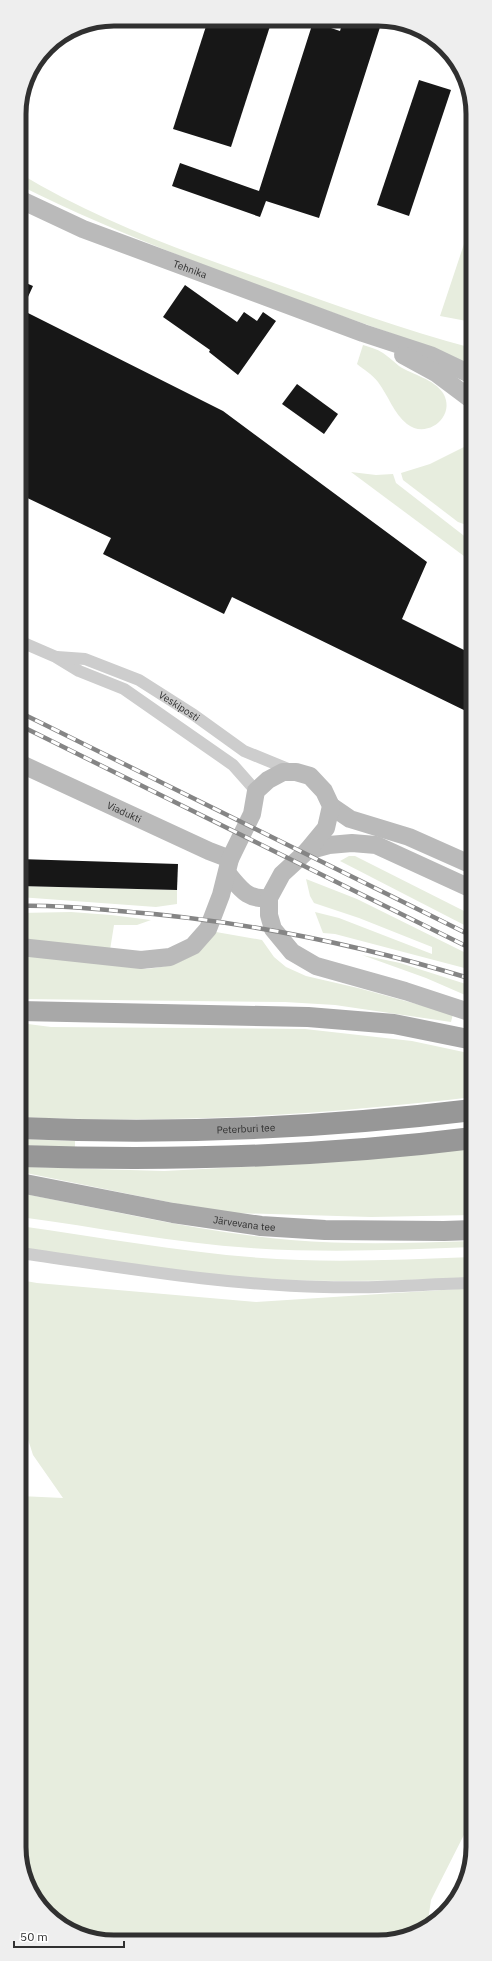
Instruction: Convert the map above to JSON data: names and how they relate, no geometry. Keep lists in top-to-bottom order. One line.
{"streets":{"highway":["Peterburi tee"],"main road":["Järvevana tee"],"street":["Tehnika","Veskiposti","Viadukti"]},"scale_bar":"50 m"}
